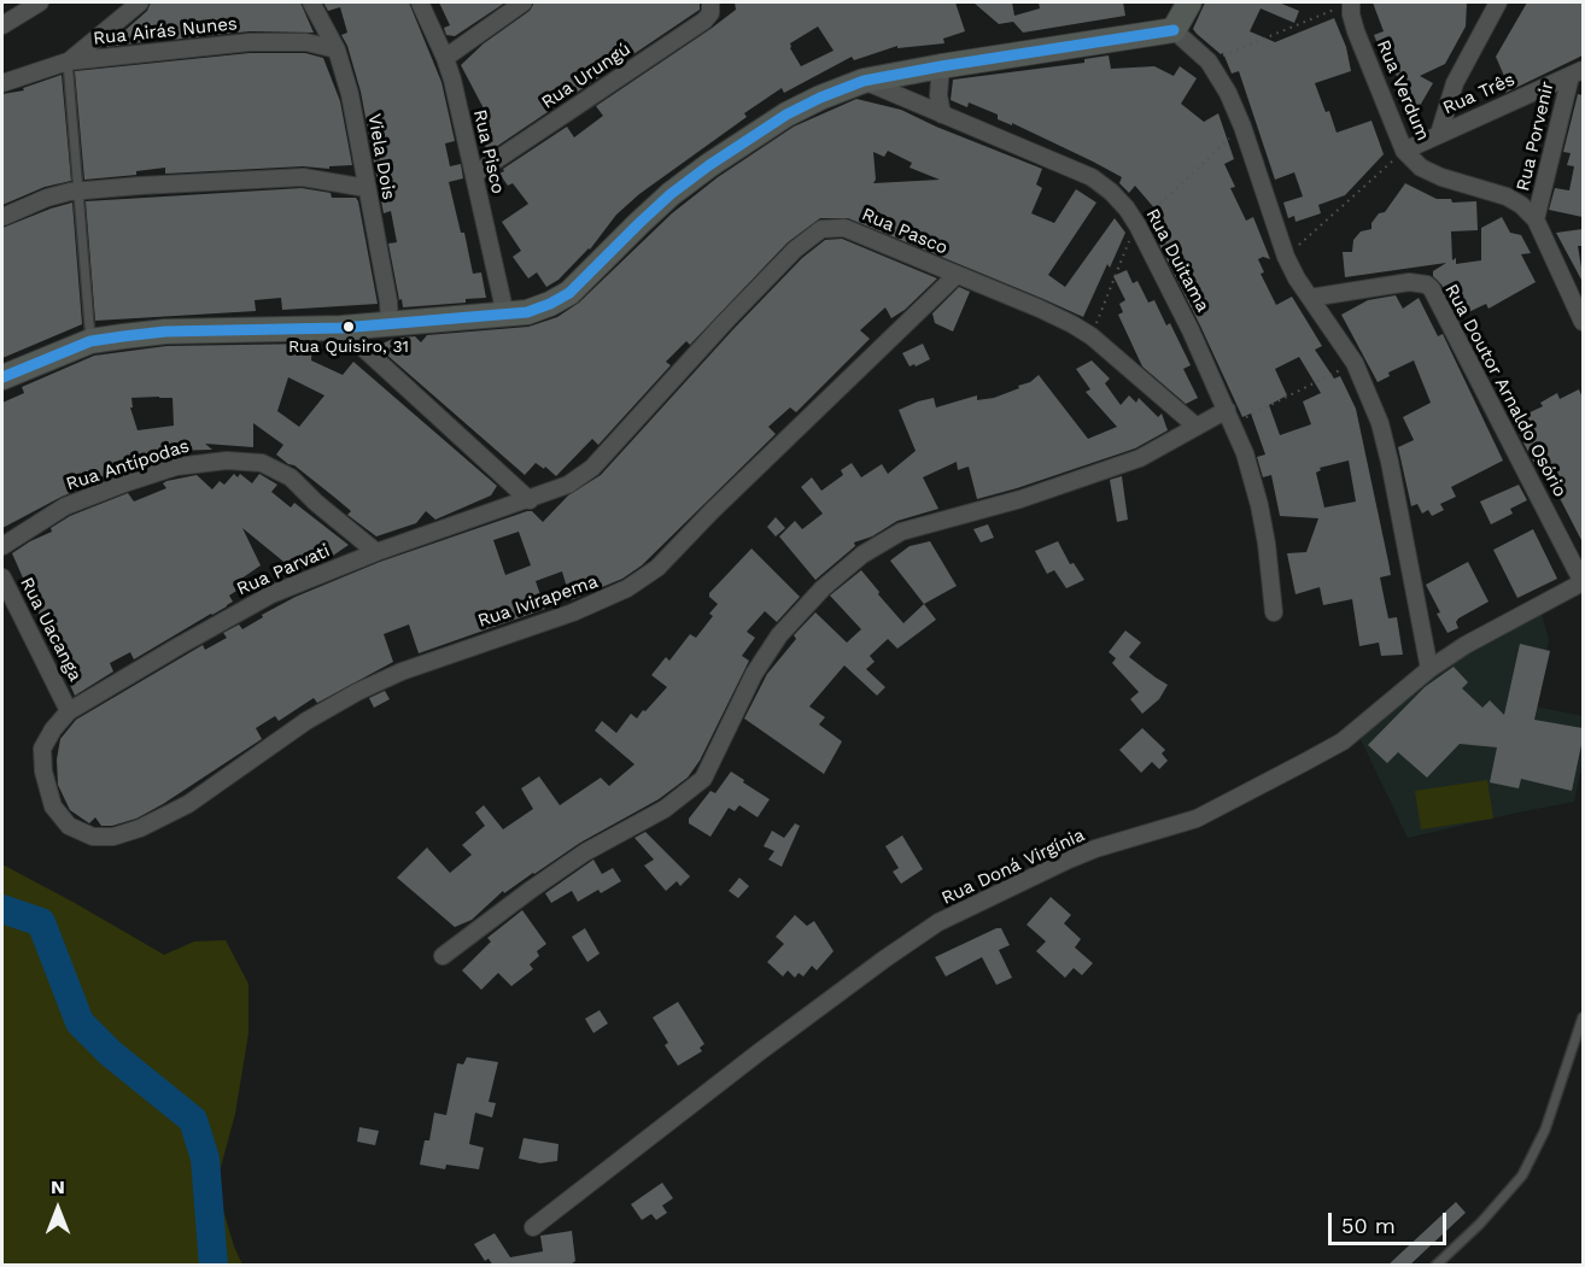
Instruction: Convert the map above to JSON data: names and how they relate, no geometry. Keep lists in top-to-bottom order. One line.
{"streets":{"street":["Rua Airás Nunes","Rua Urungú","Rua Verdum","Rua Três","Rua Porvenir","Rua Pisco","Viela Dois","Rua Pasco","Rua Duitama","Rua Doutor Arnaldo Osório","Rua Antípodas","Rua Parvati","Rua Ivirapema","Rua Uacanga","Rua Doná Virgínia"]},"crossings":[["Rua Airás Nunes","Viela Dois"],["Rua Urungú","Rua Pisco"],["Rua Verdum","Rua Três"],["Rua Verdum","Rua Porvenir"],["Rua Três","Rua Porvenir"],["Rua Pasco","Rua Parvati"],["Rua Pasco","Rua Ivirapema"],["Rua Doutor Arnaldo Osório","Rua Doná Virgínia"],["Rua Antípodas","Rua Parvati"],["Rua Parvati","Rua Uacanga"],["Rua Ivirapema","Rua Uacanga"]],"places":["Rua Quisiro, 31"],"scale_bar":"50 m","north":"top"}
